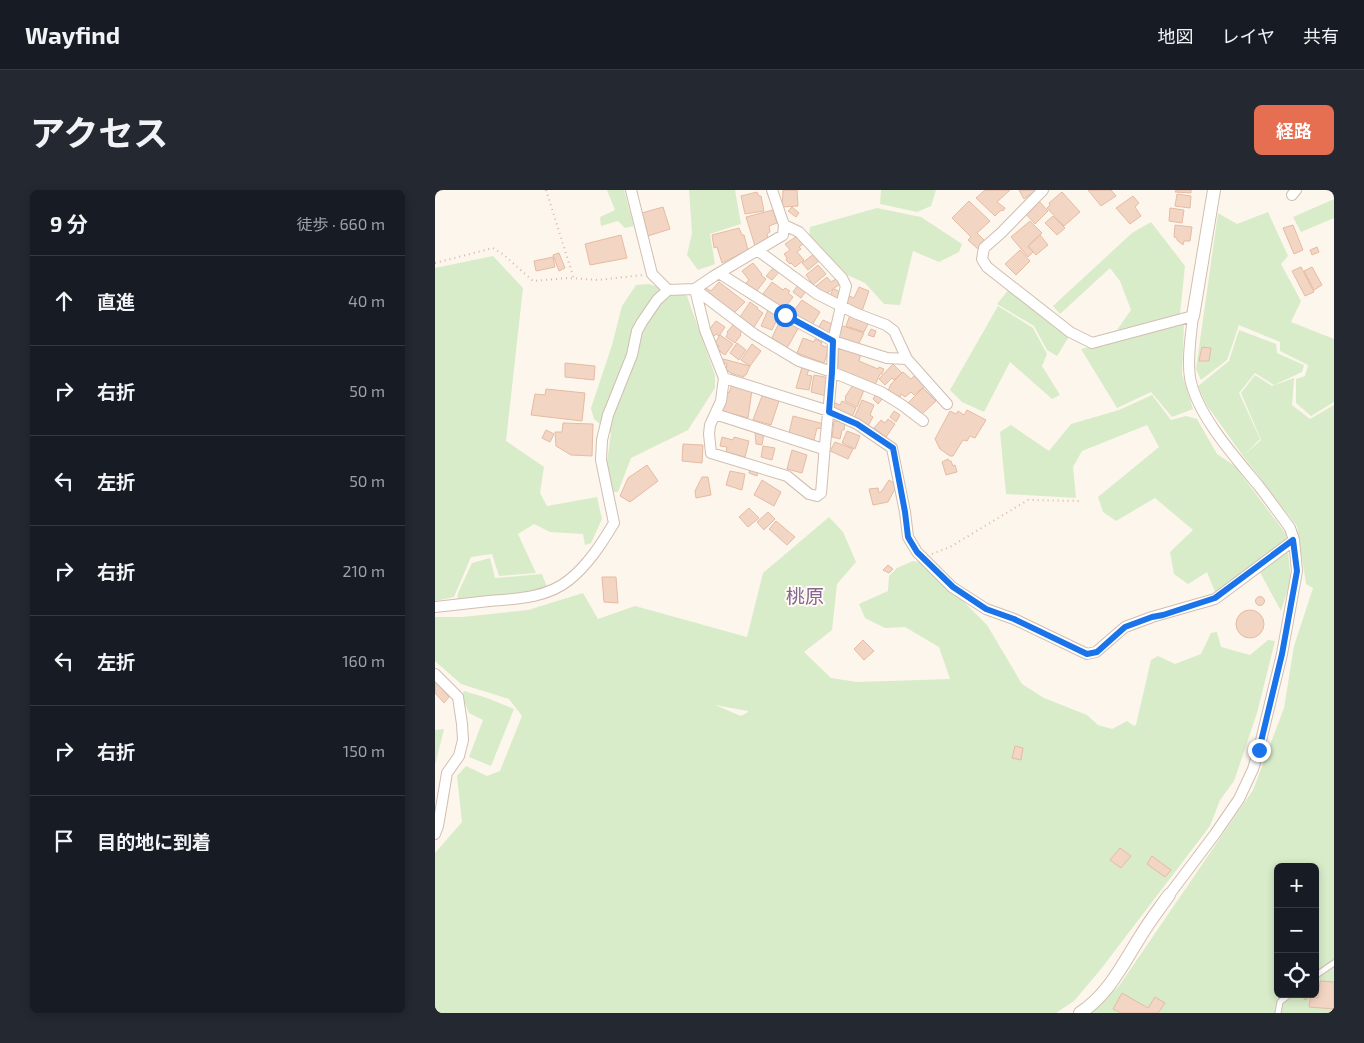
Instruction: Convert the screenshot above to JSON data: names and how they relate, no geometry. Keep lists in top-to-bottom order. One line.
{"districts":["桃原"],"page":{"header":"Wayfind","nav":["地図","レイヤ","共有"],"title":"アクセス","buttons":"経路","heading":["9 分","徒歩 · 660 m"],"list":[["直進","40 m"],["右折","50 m"],["左折","50 m"],["右折","210 m"],["左折","160 m"],["右折","150 m"],"目的地に到着"],"map_buttons":["+","−"]}}
